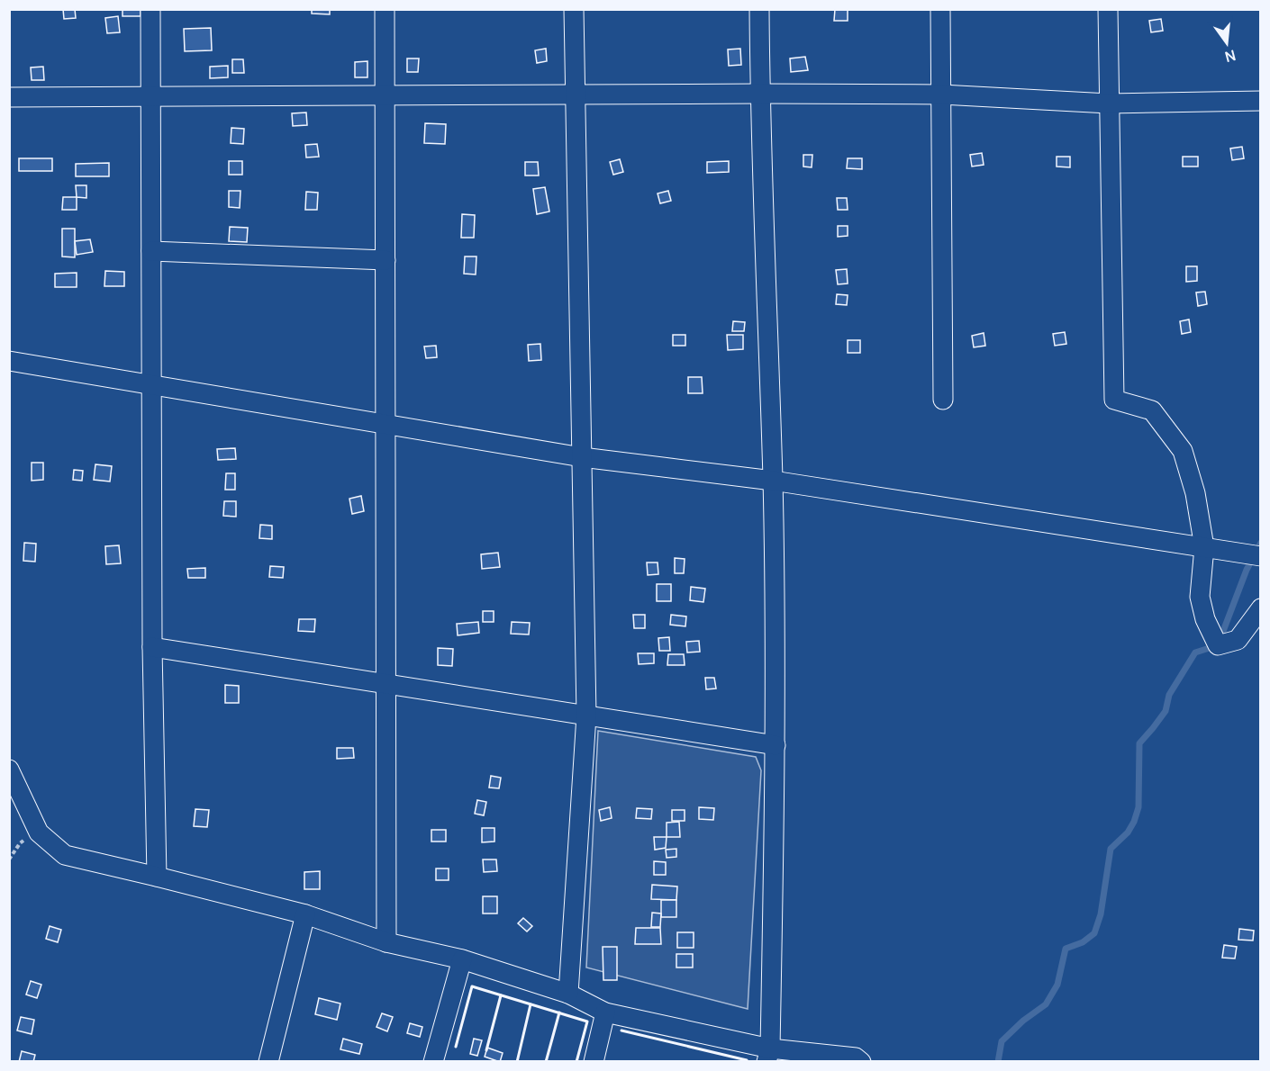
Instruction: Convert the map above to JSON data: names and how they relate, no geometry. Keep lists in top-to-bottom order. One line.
{"north":"bottom"}
